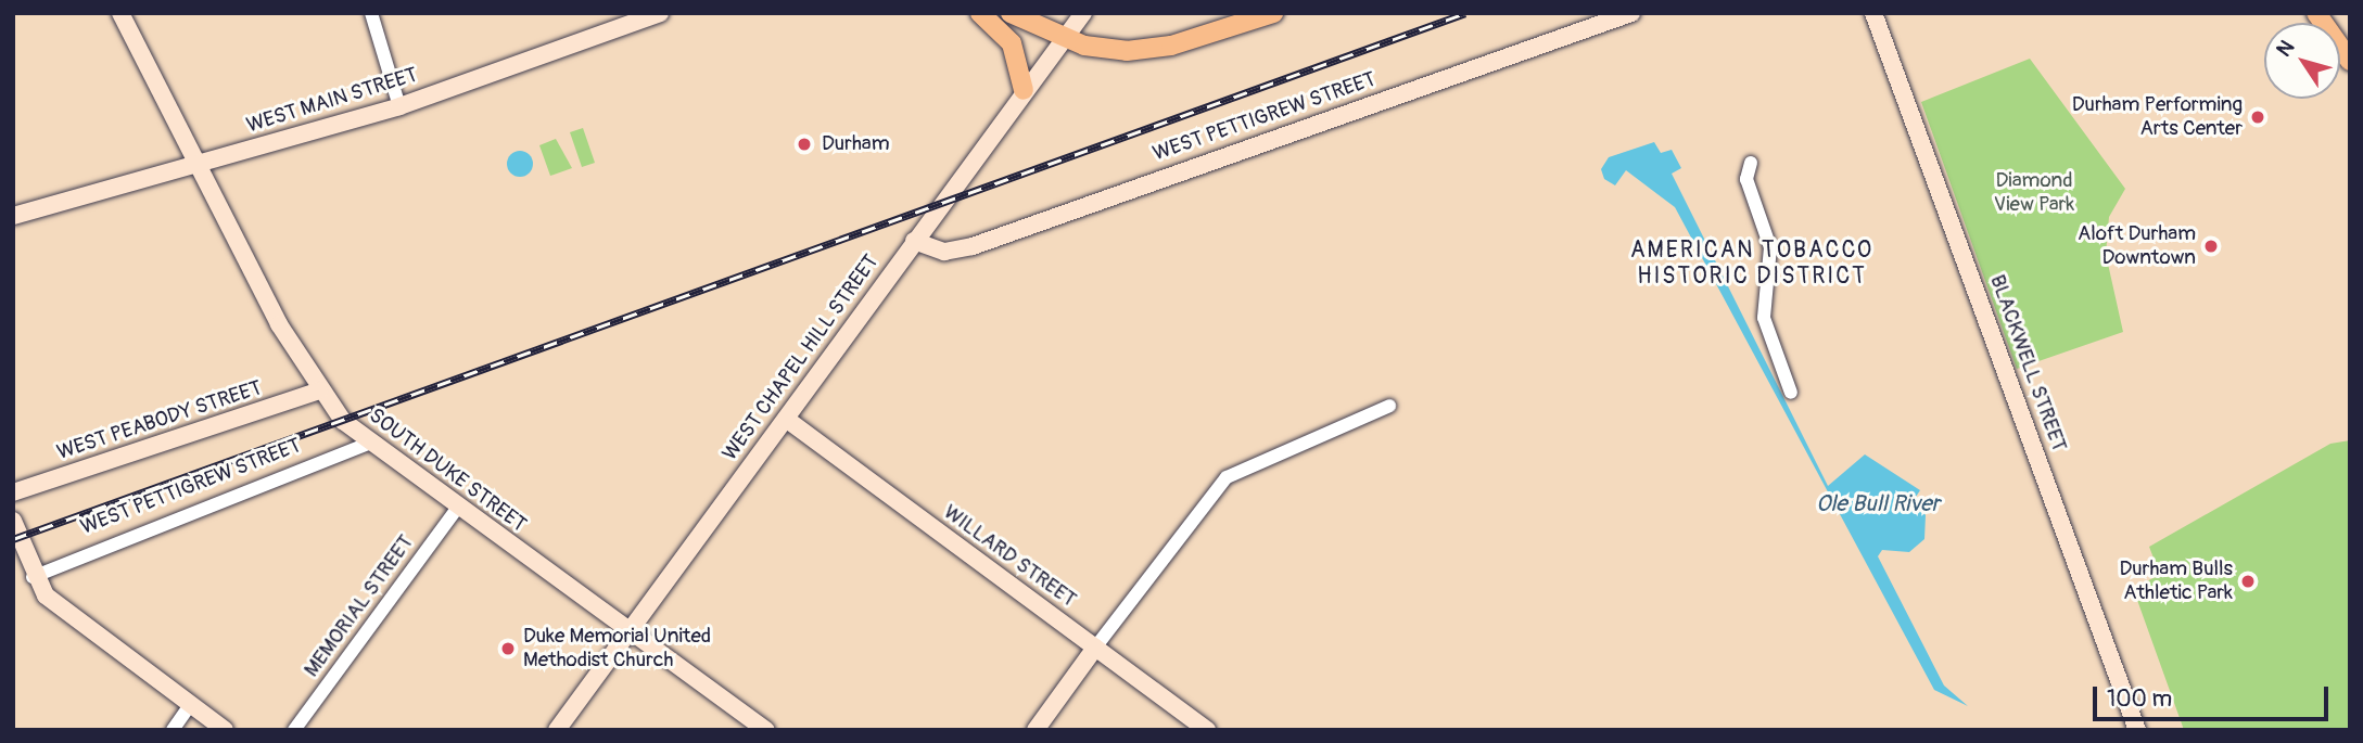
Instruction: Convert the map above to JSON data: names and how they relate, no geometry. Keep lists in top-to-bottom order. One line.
{"streets":{"main road":["WEST MAIN STREET","WEST PETTIGREW STREET","WEST CHAPEL HILL STREET","BLACKWELL STREET","WEST PEABODY STREET","SOUTH DUKE STREET","WILLARD STREET"],"street":["MEMORIAL STREET"]},"crossings":[["WEST MAIN STREET","SOUTH DUKE STREET"],["WEST PETTIGREW STREET","WEST CHAPEL HILL STREET"],["WEST PETTIGREW STREET","SOUTH DUKE STREET"],["WEST CHAPEL HILL STREET","SOUTH DUKE STREET"],["WEST CHAPEL HILL STREET","WILLARD STREET"],["WEST PEABODY STREET","SOUTH DUKE STREET"],["SOUTH DUKE STREET","MEMORIAL STREET"]],"districts":["AMERICAN TOBACCO HISTORIC DISTRICT"],"water":["Ole Bull River"],"parks":["Diamond View Park"],"places":["Durham Performing Arts Center","Durham","Aloft Durham Downtown","Durham Bulls Athletic Park","Duke Memorial United Methodist Church"],"scale_bar":"100 m","north":"top left"}
